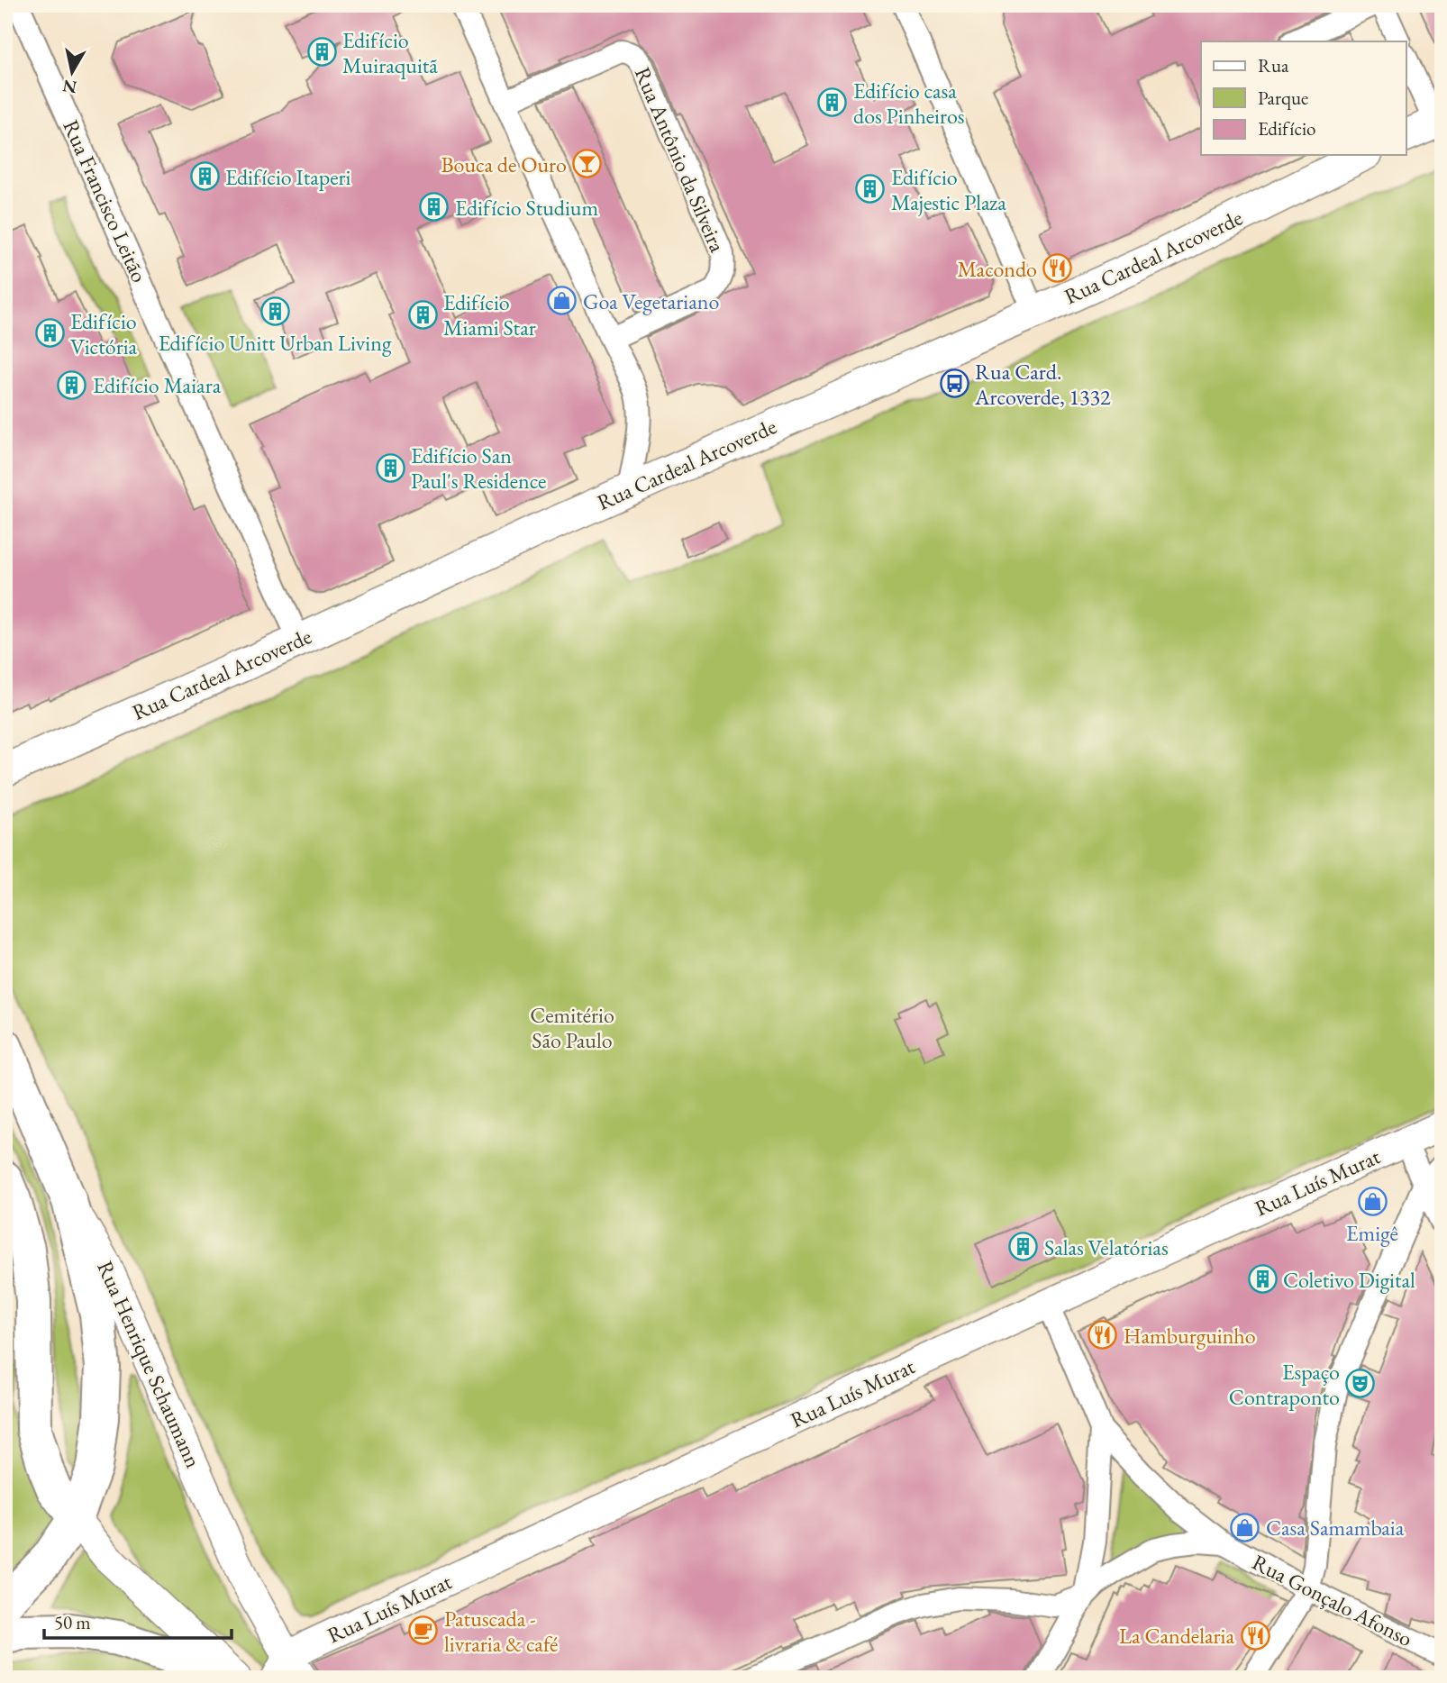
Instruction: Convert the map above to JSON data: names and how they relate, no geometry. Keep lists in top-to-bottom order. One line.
{"streets":{"main road":["Rua Cardeal Arcoverde","Rua Henrique Schaumann"],"street":["Rua Antônio da Silveira","Rua Francisco Leitão","Rua Luís Murat","Rua Gonçalo Afonso"]},"crossings":[["Rua Francisco Leitão","Rua Cardeal Arcoverde"],["Rua Luís Murat","Rua Henrique Schaumann"]],"parks":["Cemitério São Paulo"],"places":{"building":["Edifício Muiraquitã","Edifício casa dos Pinheiros","Edifício Itaperi","Edifício Majestic Plaza","Edifício Studium","Edifício Unitt Urban Living","Edifício Miami Star","Edifício Victória","Edifício Maiara","Edifício San Paul's Residence","Salas Velatórias","Coletivo Digital"],"bar":["Bouca de Ouro"],"restaurant":["Macondo","Hamburguinho","La Candelaria"],"shop":["Goa Vegetariano","Emigê","Casa Samambaia"],"bus stop":["Rua Card. Arcoverde, 1332"],"theatre":["Espaço Contraponto"],"cafe":["Patuscada - livraria & café"]},"legend":["Rua","Parque","Edifício"],"scale_bar":"50 m","north":"bottom"}
